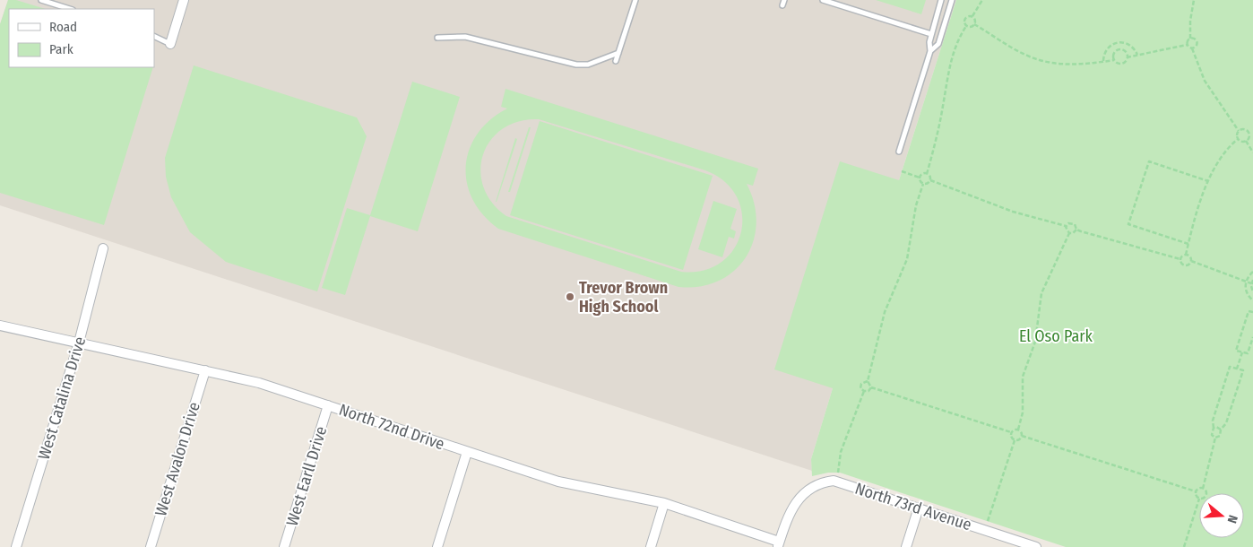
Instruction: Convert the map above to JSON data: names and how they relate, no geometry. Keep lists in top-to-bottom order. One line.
{"streets":{"street":["West Catalina Drive","North 72nd Drive","West Avalon Drive","West Earll Drive","North 73rd Avenue"]},"crossings":[["West Catalina Drive","North 72nd Drive"],["North 72nd Drive","West Avalon Drive"],["North 72nd Drive","West Earll Drive"],["North 72nd Drive","North 73rd Avenue"]],"parks":["El Oso Park"],"places":["Trevor Brown High School"],"legend":["Road","Park"],"north":"right"}
